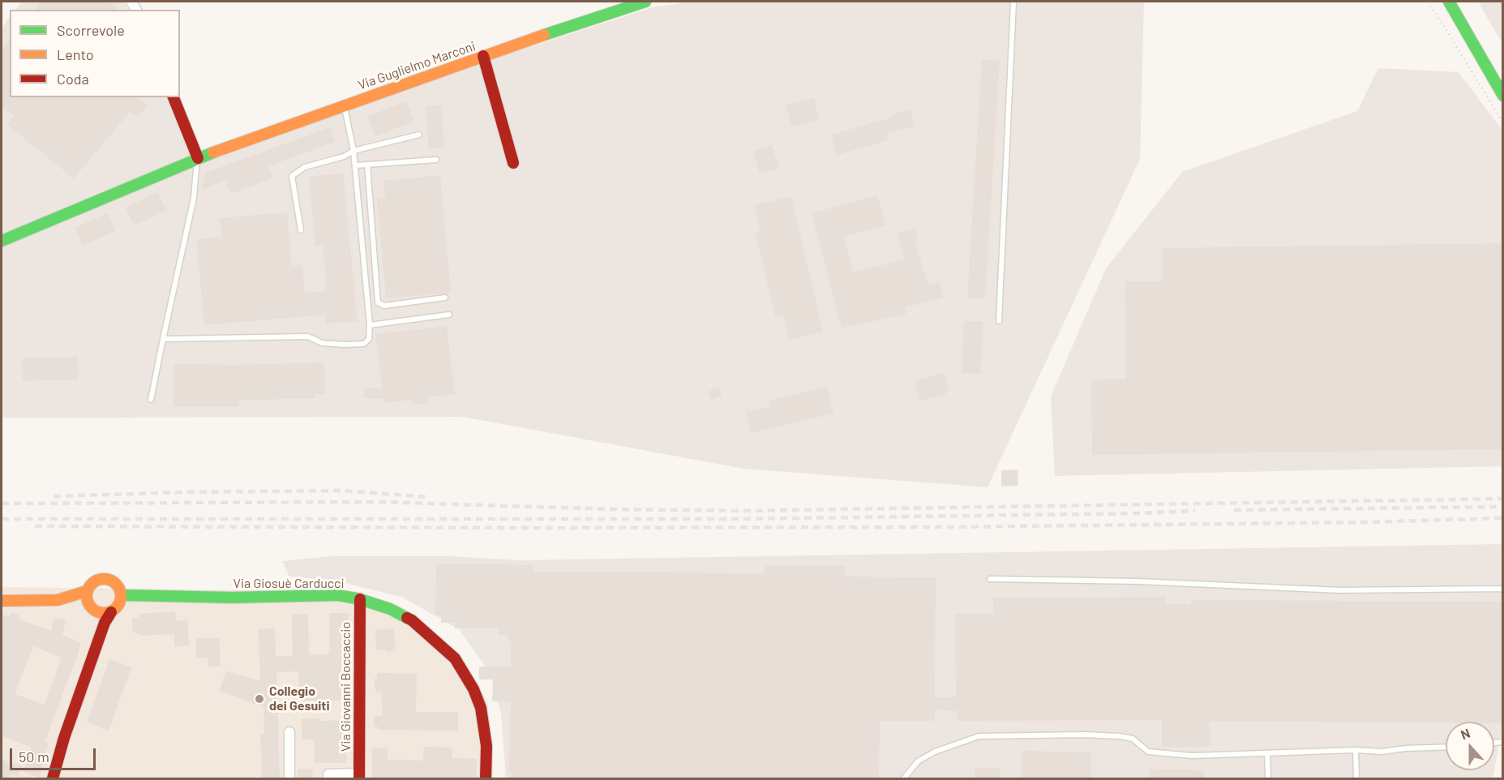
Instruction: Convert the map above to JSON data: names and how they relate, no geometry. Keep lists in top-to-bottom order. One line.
{"streets":{"street":["Via Guglielmo Marconi","Via Giosuè Carducci","Via Giovanni Boccaccio"]},"crossings":[["Via Giosuè Carducci","Via Giovanni Boccaccio"]],"places":["Collegio dei Gesuiti"],"legend":["Scorrevole","Lento","Coda"],"scale_bar":"50 m","north":"top"}
